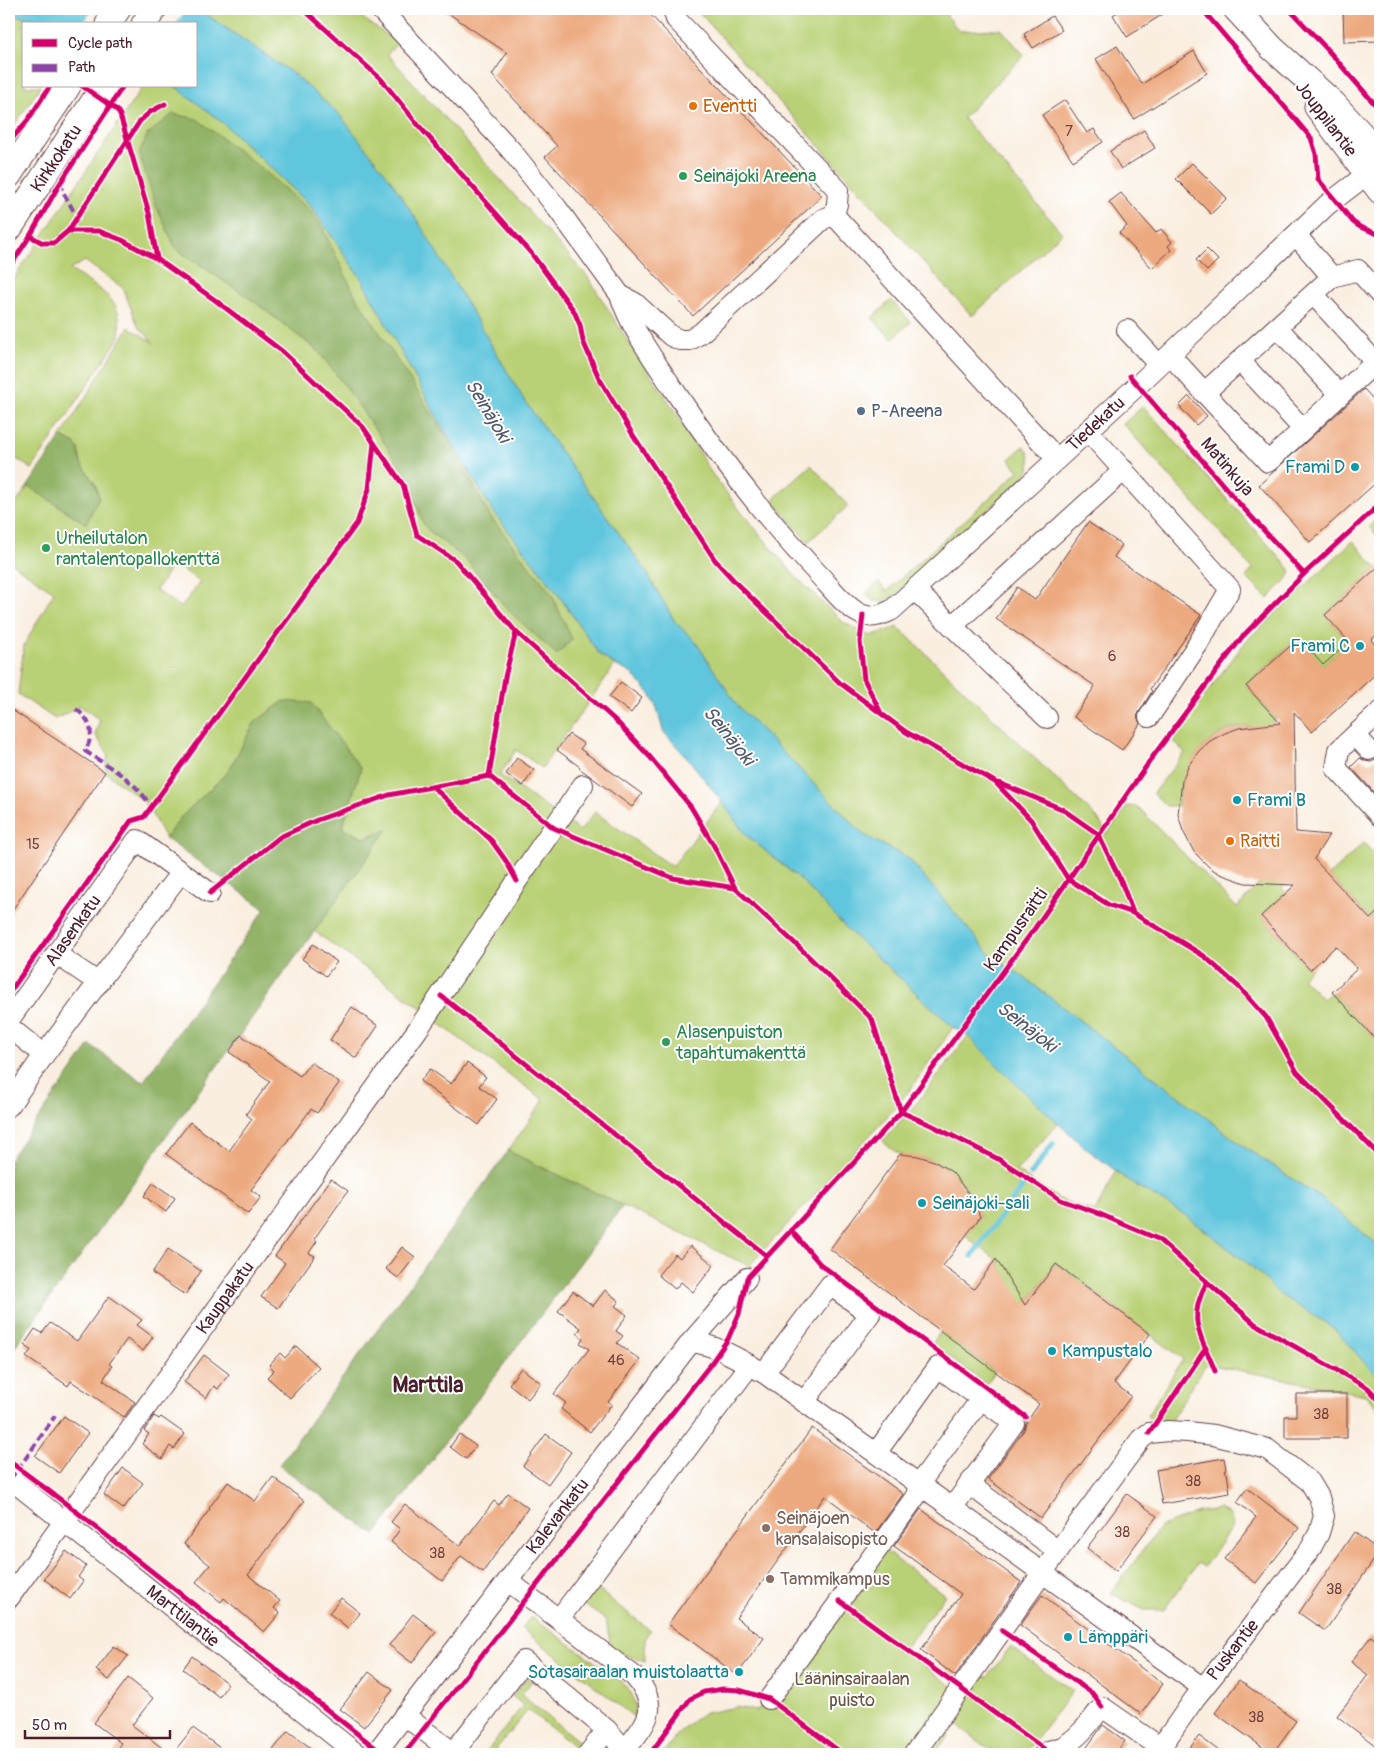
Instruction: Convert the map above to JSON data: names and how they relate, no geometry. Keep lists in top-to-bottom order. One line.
{"streets":{"main road":["Jouppilantie","Kirkkokatu"],"street":["Tiedekatu","Alasenkatu","Kauppakatu","Kalevankatu","Marttilantie","Puskantie"],"cycle path":["Matinkuja","Kampusraitti"]},"crossings":[["Jouppilantie","Tiedekatu"],["Kauppakatu","Marttilantie"]],"districts":["Marttila"],"water":["Seinäjoki"],"parks":["Lääninsairaalan puisto"],"places":["Eventti","Seinäjoki Areena","P-Areena","Frami D","Urheilutalon rantalentopallokenttä","Frami C","Frami B","Raitti","Alasenpuiston tapahtumakenttä","Seinäjoki-sali","Kampustalo","Seinäjoen kansalaisopisto","Tammikampus","Lämppäri","Sotasairaalan muistolaatta"],"house_numbers":["7","6","15","46","38","38","38","38","38","38"],"legend":["Cycle path","Path"],"scale_bar":"50 m"}
